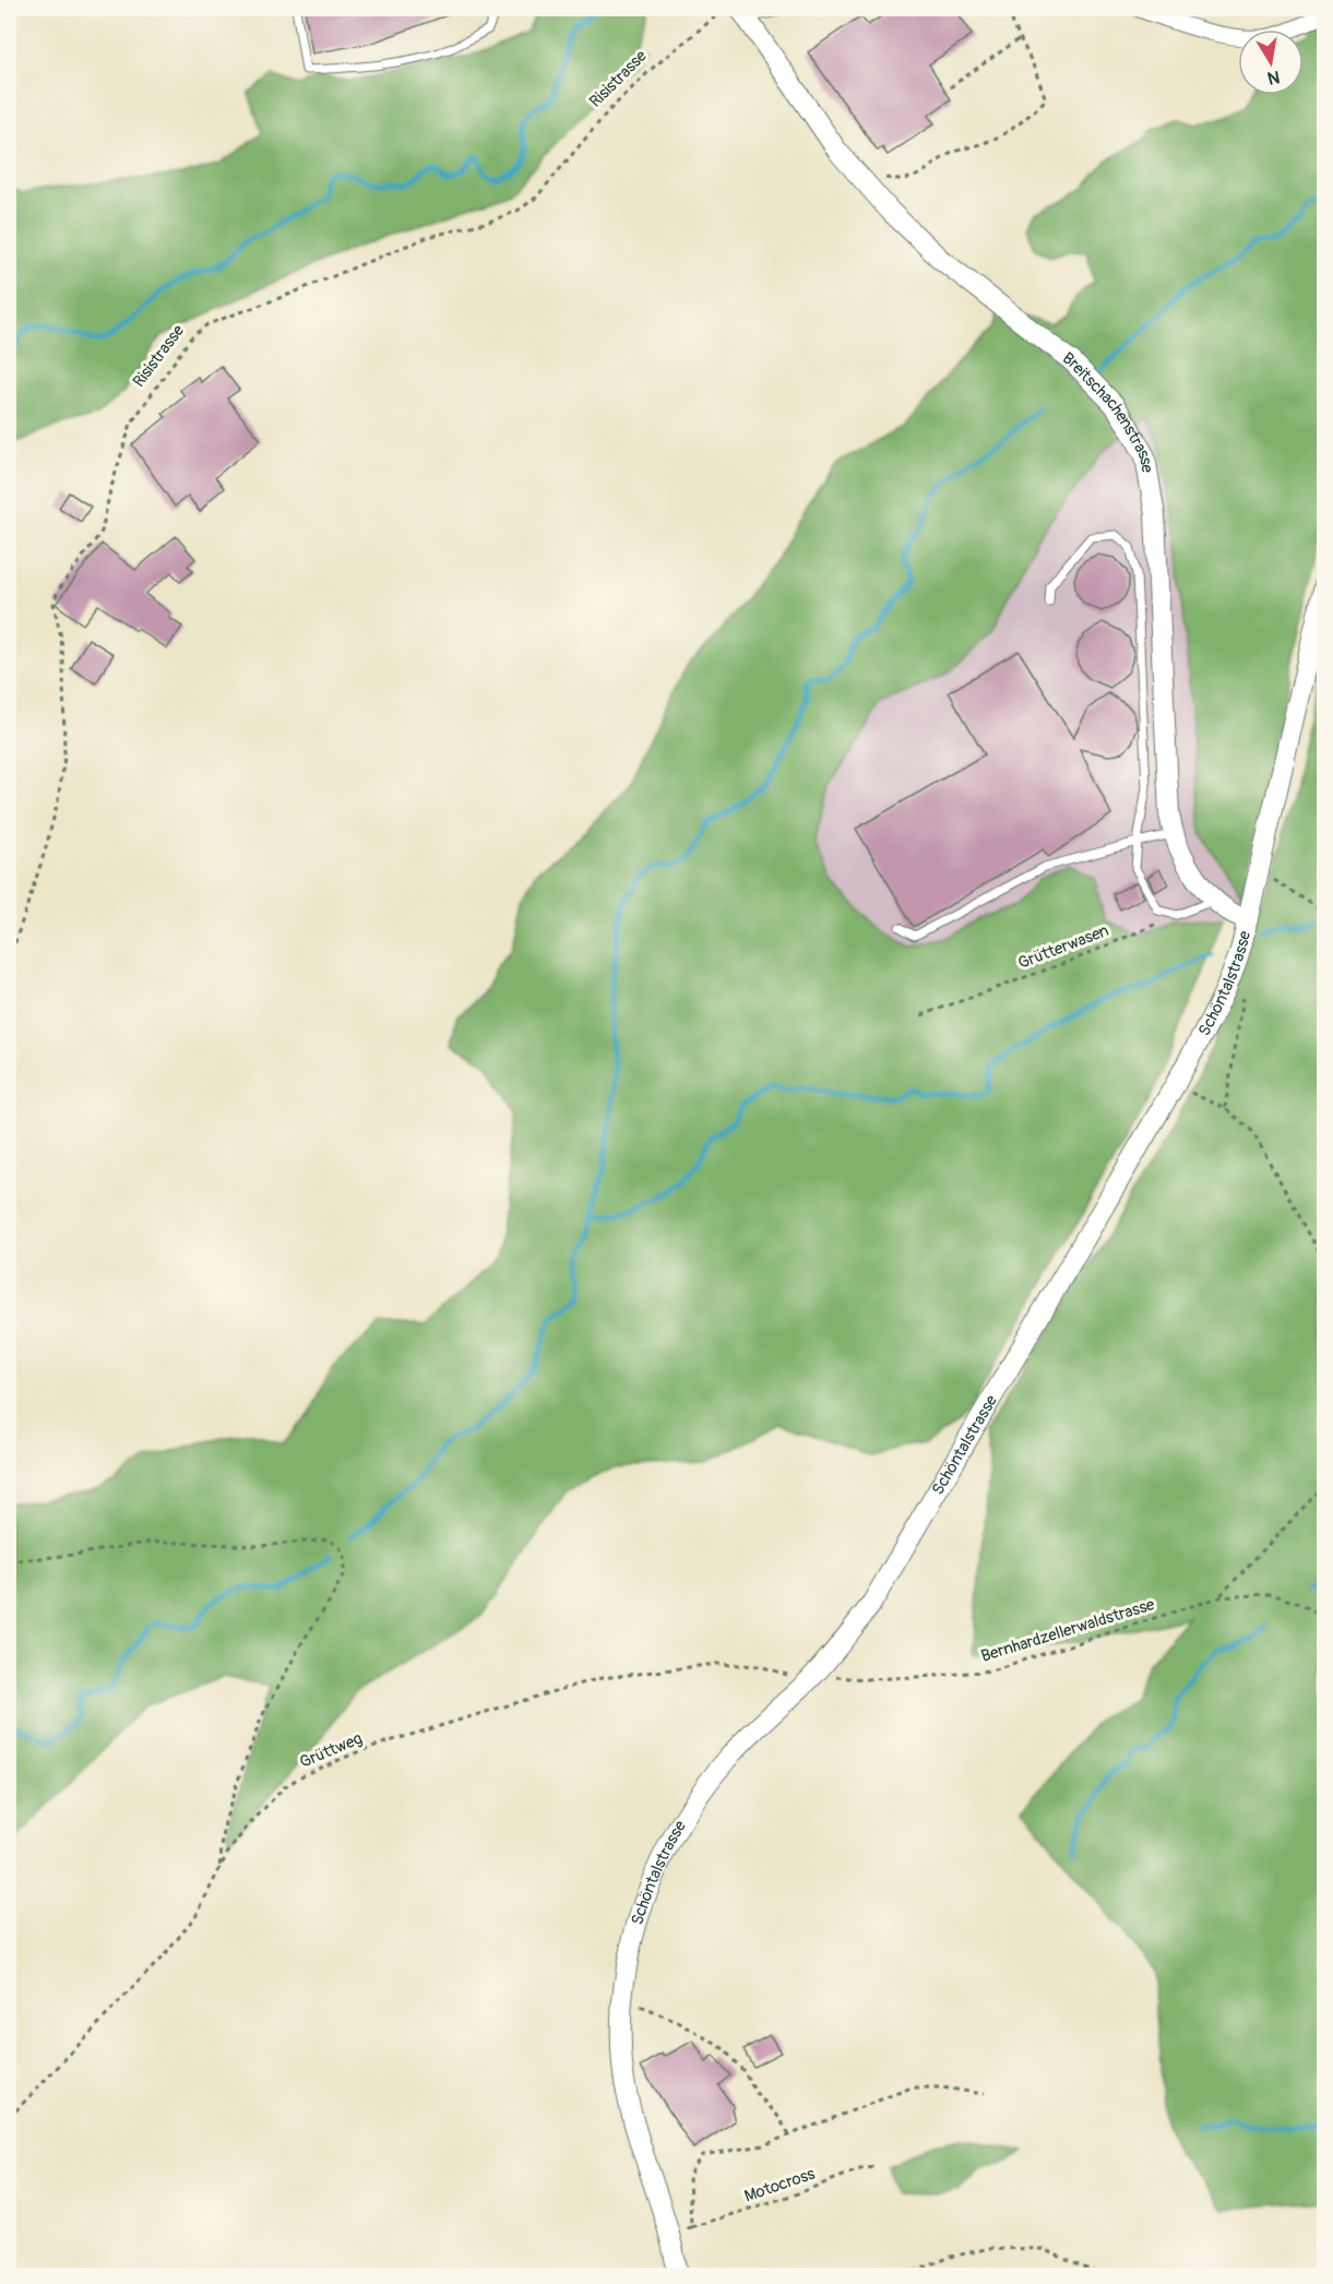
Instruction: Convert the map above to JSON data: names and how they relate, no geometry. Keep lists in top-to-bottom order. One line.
{"streets":{"street":["Breitschachenstrasse","Schöntalstrasse"],"path":["Risistrasse","Grütterwasen","Bernhardzellerwaldstrasse","Grüttweg","Motocross"]},"crossings":[["Risistrasse","Breitschachenstrasse"],["Breitschachenstrasse","Schöntalstrasse"],["Schöntalstrasse","Bernhardzellerwaldstrasse"],["Schöntalstrasse","Grüttweg"],["Schöntalstrasse","Motocross"],["Bernhardzellerwaldstrasse","Grüttweg"]],"north":"bottom"}
